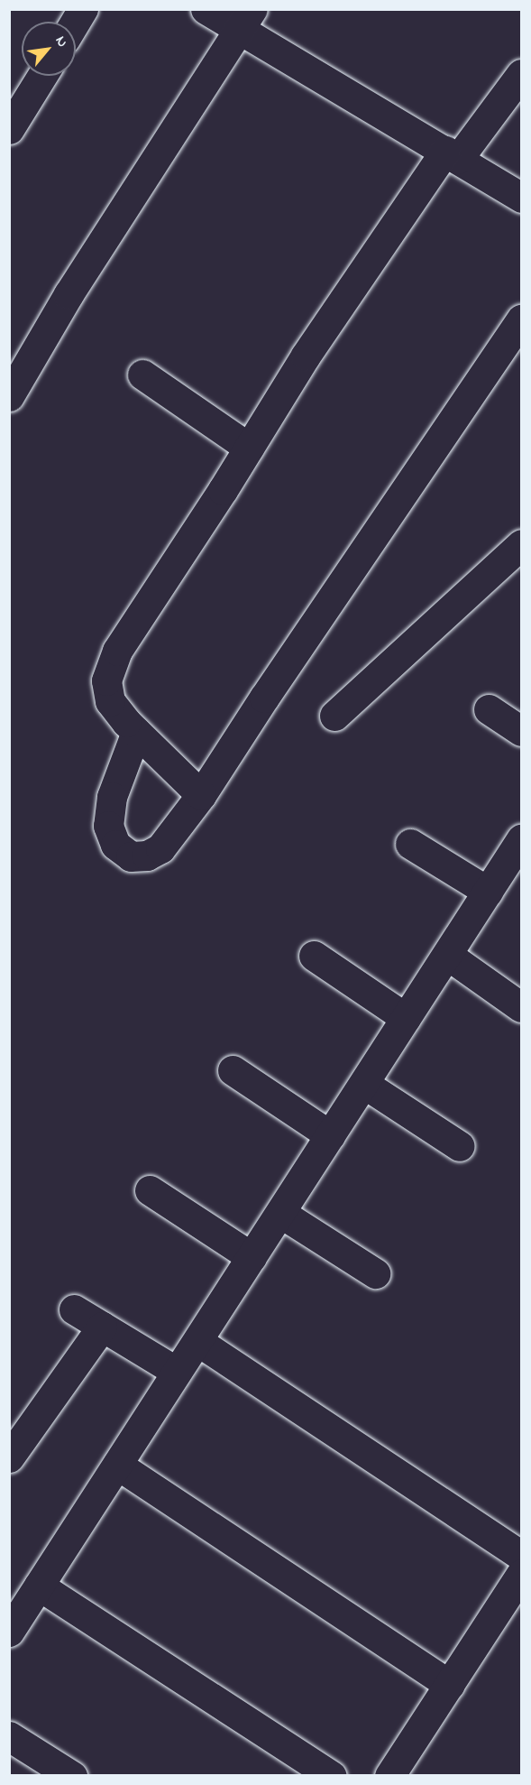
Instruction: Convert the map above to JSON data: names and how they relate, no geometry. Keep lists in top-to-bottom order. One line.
{"north":"top right"}
